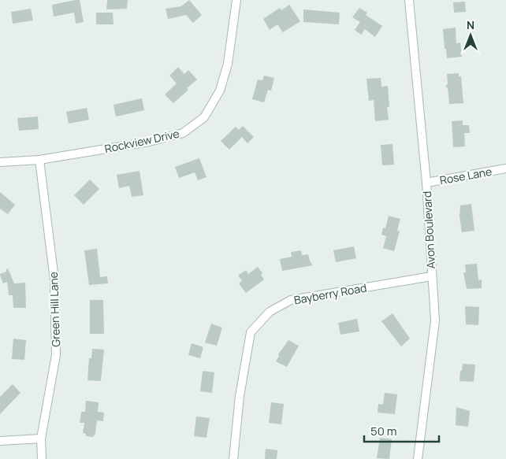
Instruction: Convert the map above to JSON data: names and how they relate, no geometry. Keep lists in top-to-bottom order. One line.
{"streets":{"street":["Rockview Drive","Rose Lane","Avon Boulevard","Bayberry Road","Green Hill Lane"]},"crossings":[["Rockview Drive","Green Hill Lane"],["Rose Lane","Avon Boulevard"],["Avon Boulevard","Bayberry Road"]],"scale_bar":"50 m","north":"top"}
